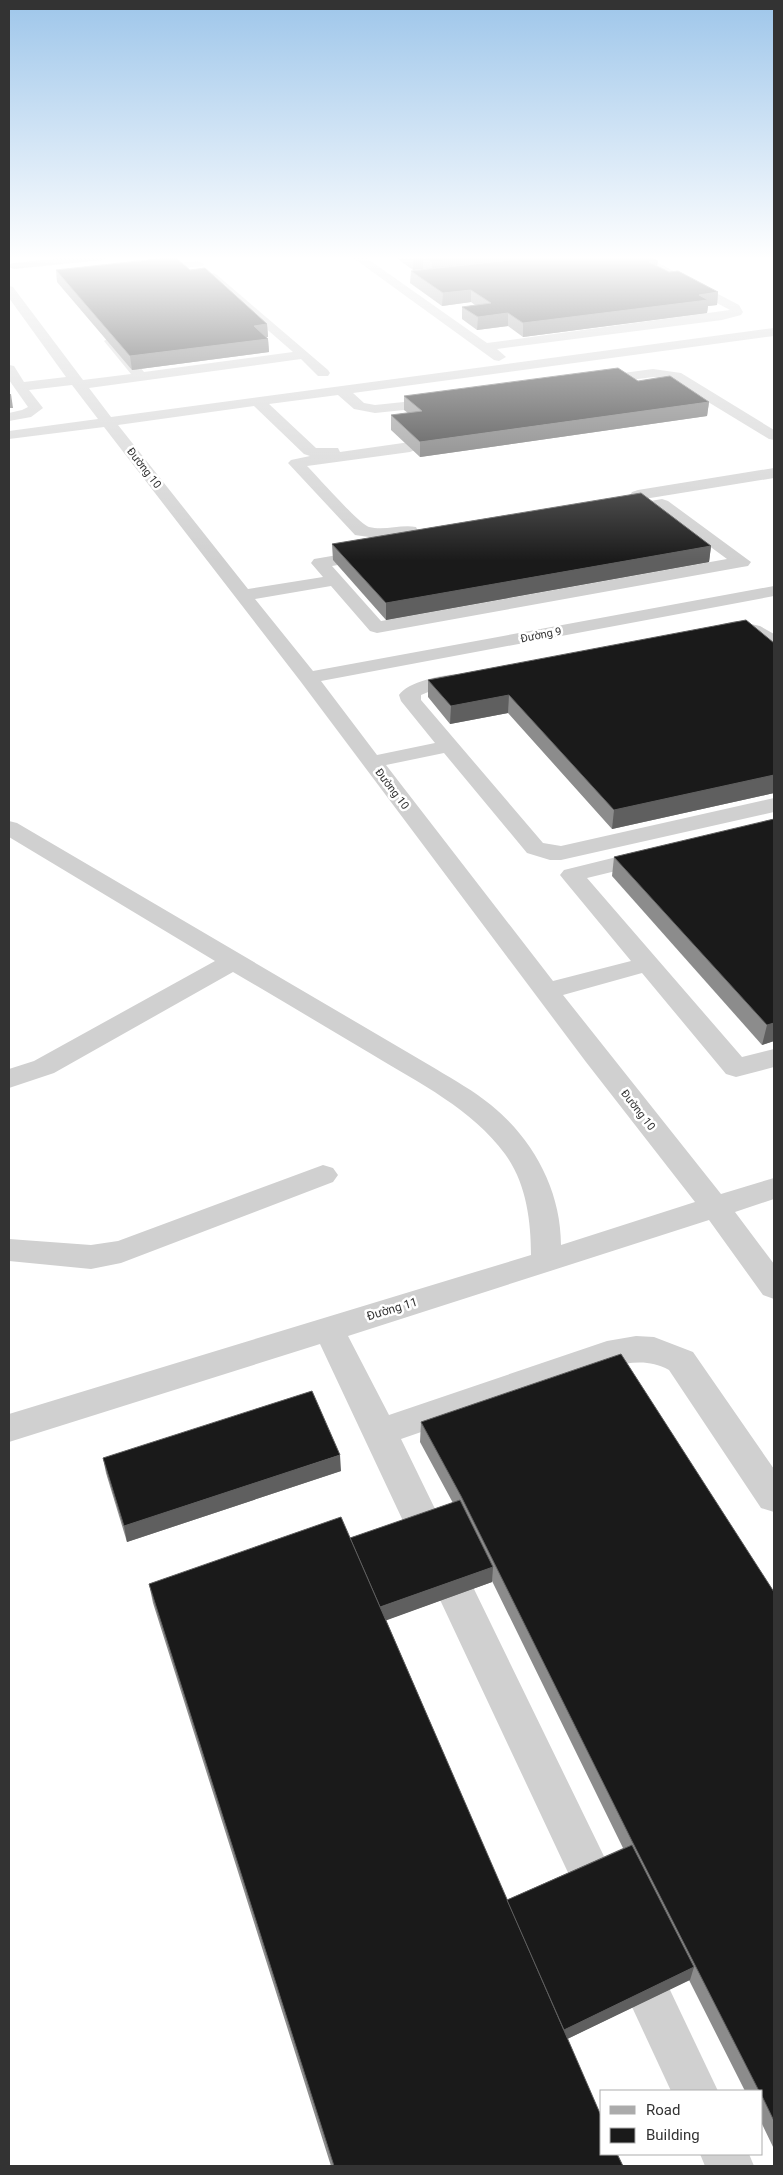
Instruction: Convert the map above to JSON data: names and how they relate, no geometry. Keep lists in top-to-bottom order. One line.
{"streets":{"street":["Đường 10","Đường 9","Đường 11"]},"crossings":[["Đường 10","Đường 9"],["Đường 10","Đường 11"]],"legend":["Road","Building"]}
